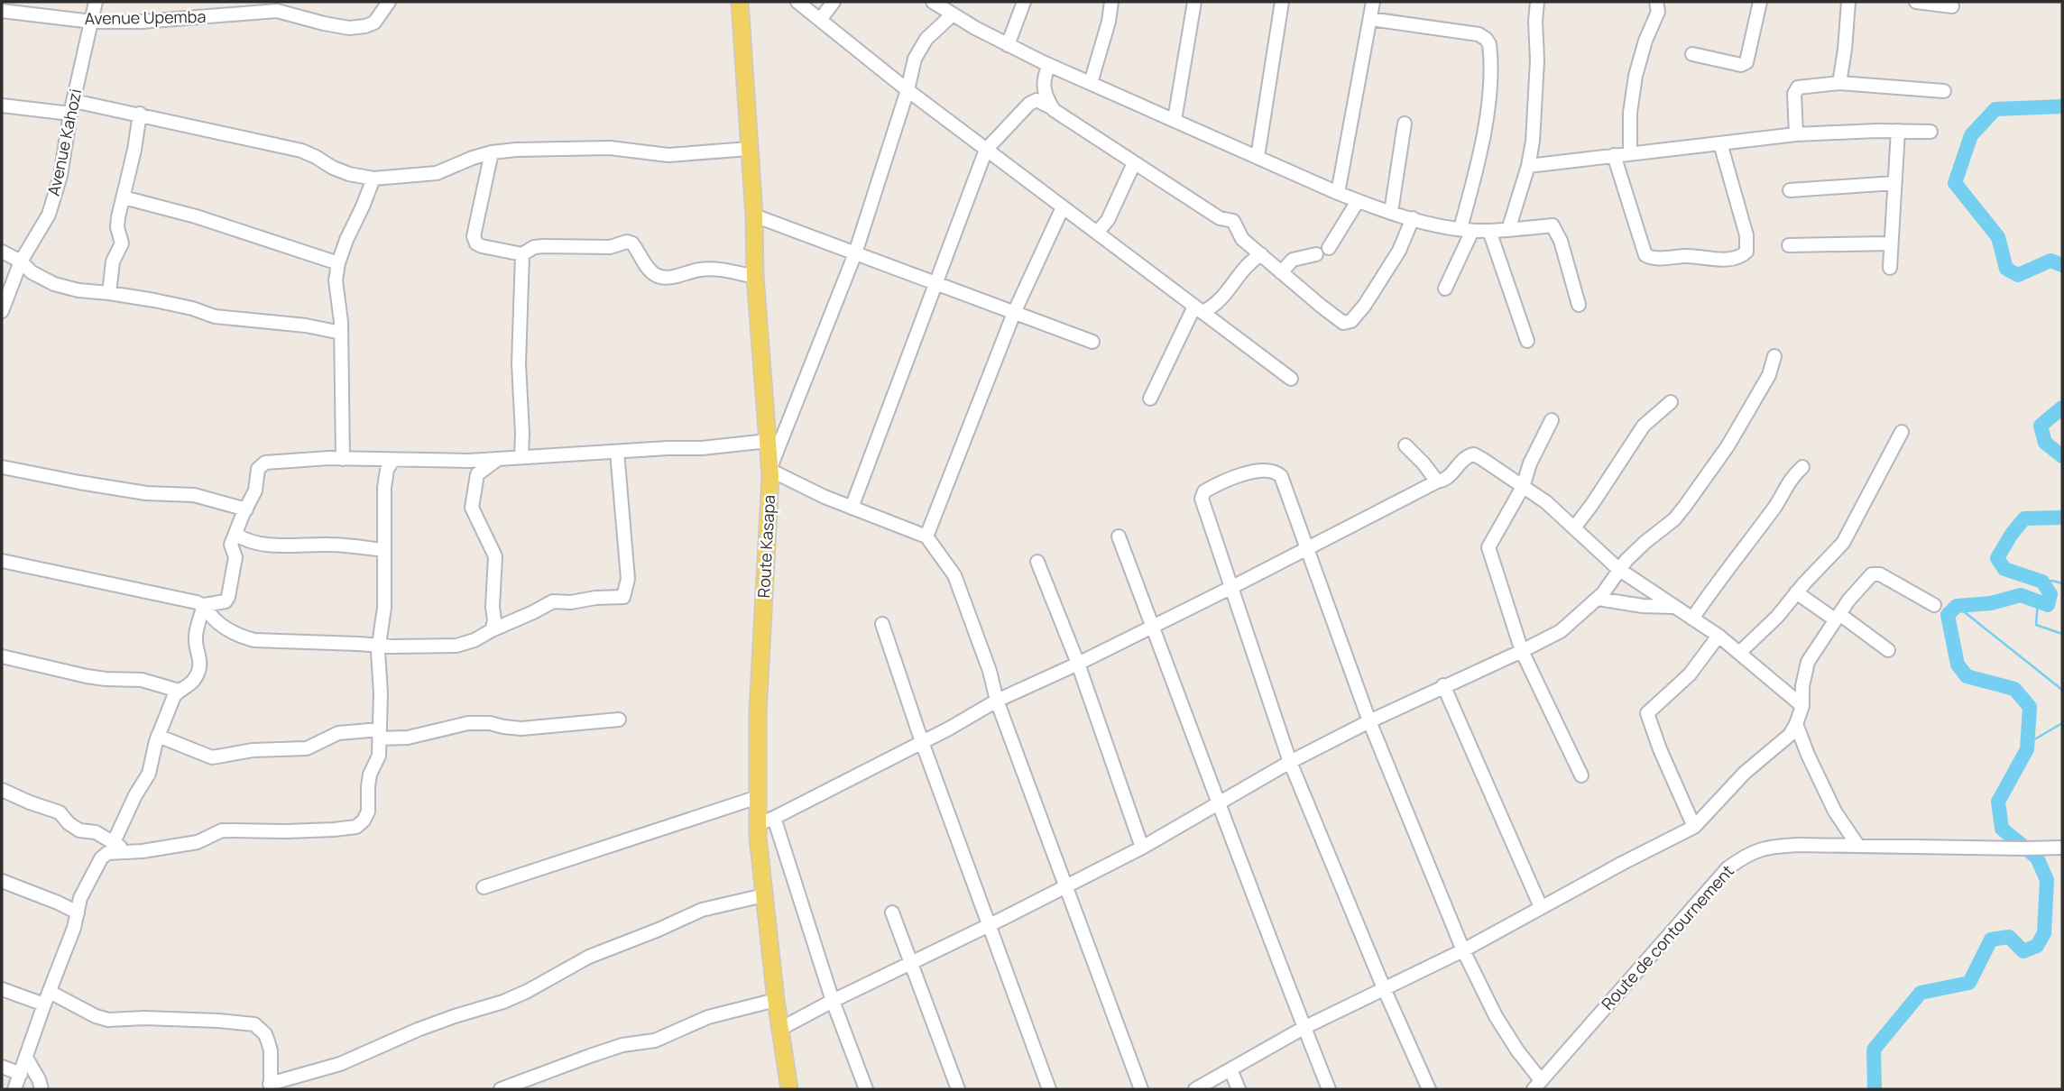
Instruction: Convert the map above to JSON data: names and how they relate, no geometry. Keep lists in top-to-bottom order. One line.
{"streets":{"main road":["Route Kasapa"],"street":["Avenue Upemba","Avenue Kahozi","Route de contournement"]},"crossings":[["Avenue Upemba","Avenue Kahozi"]]}
